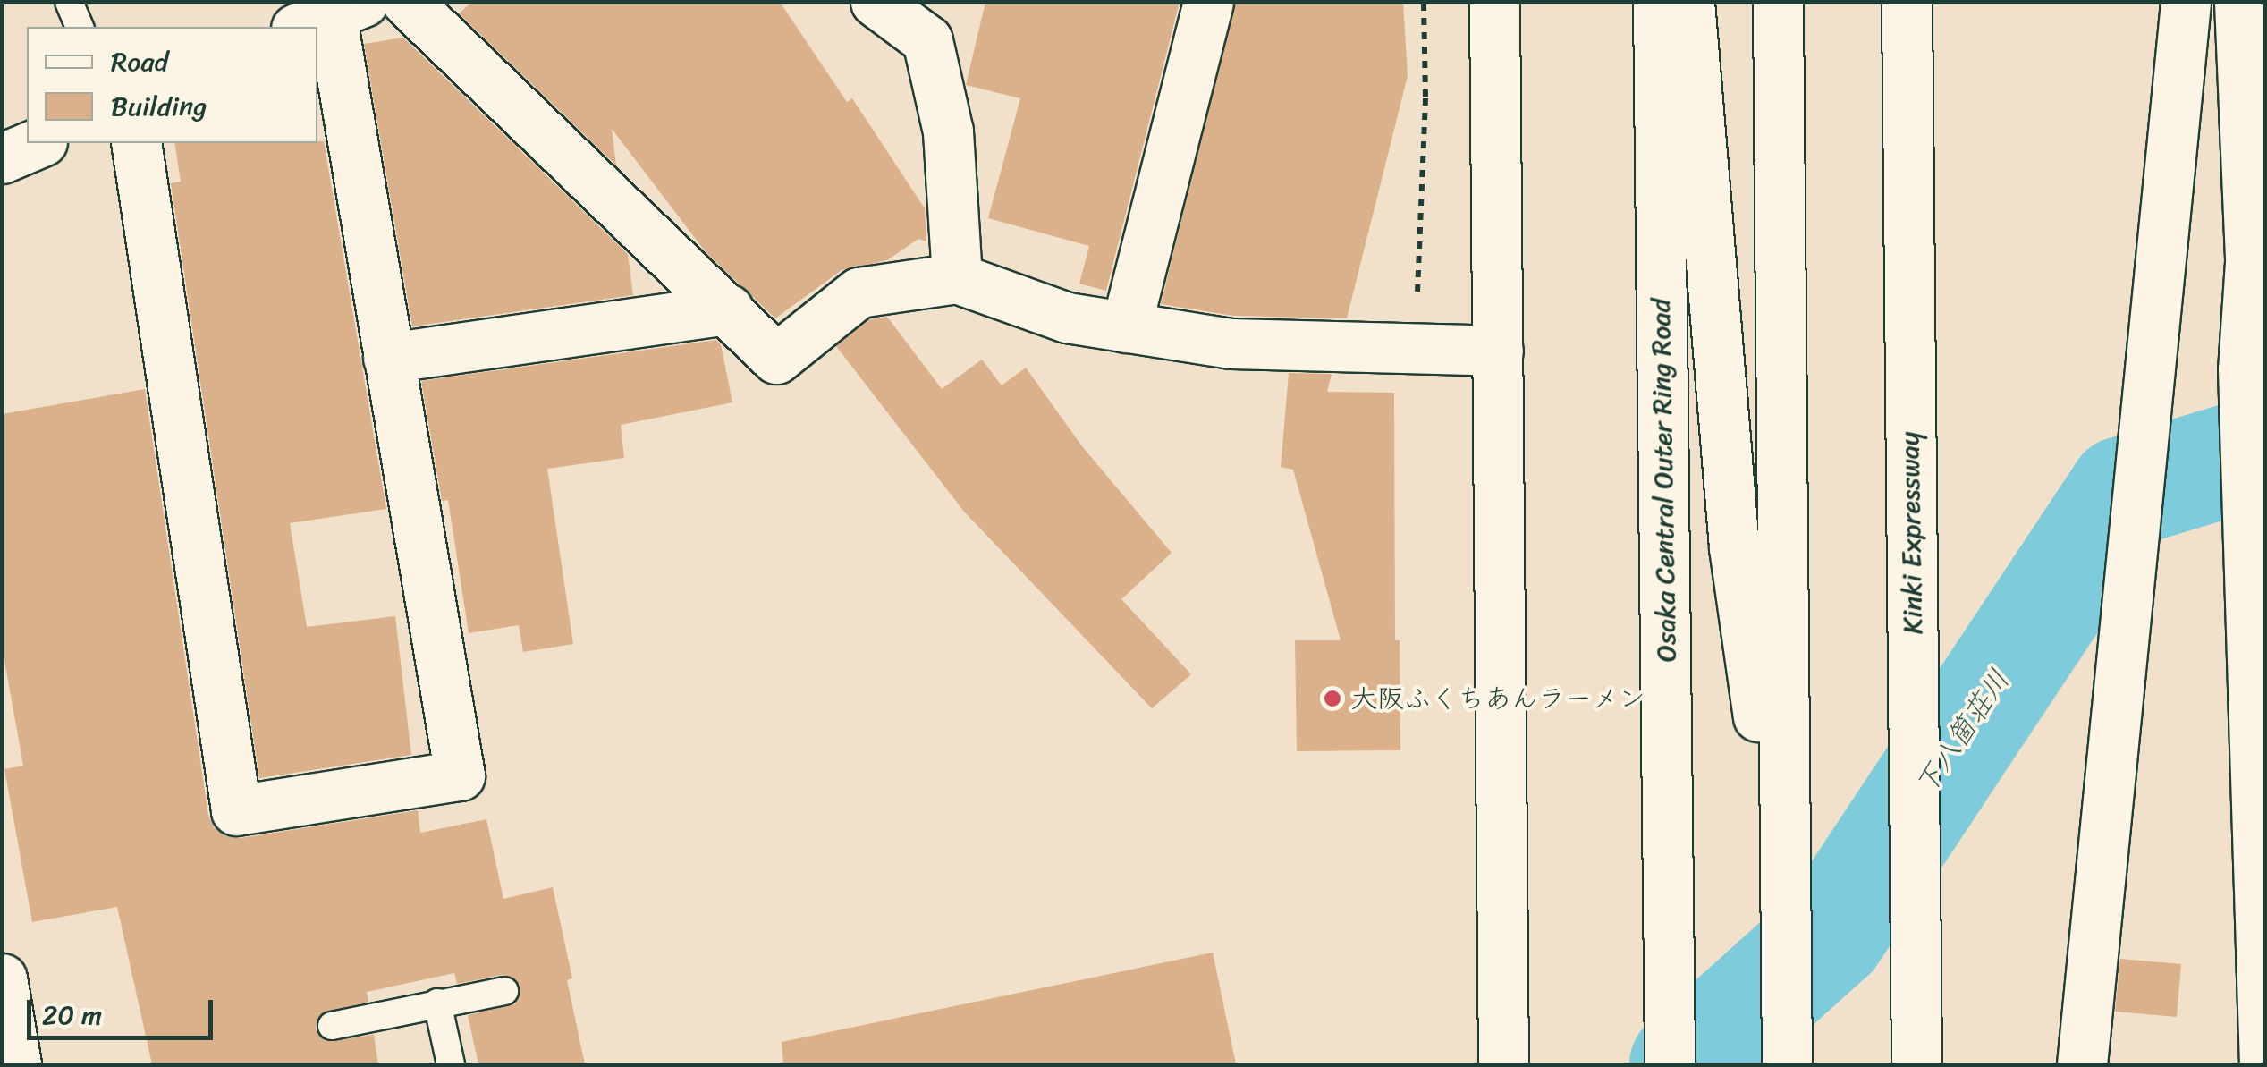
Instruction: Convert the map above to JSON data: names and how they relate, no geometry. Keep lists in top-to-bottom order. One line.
{"streets":{"main road":["Osaka Central Outer Ring Road","Kinki Expressway"]},"water":["下八箇荘川"],"places":["大阪ふくちあんラーメン"],"legend":["Road","Building"],"scale_bar":"20 m"}
